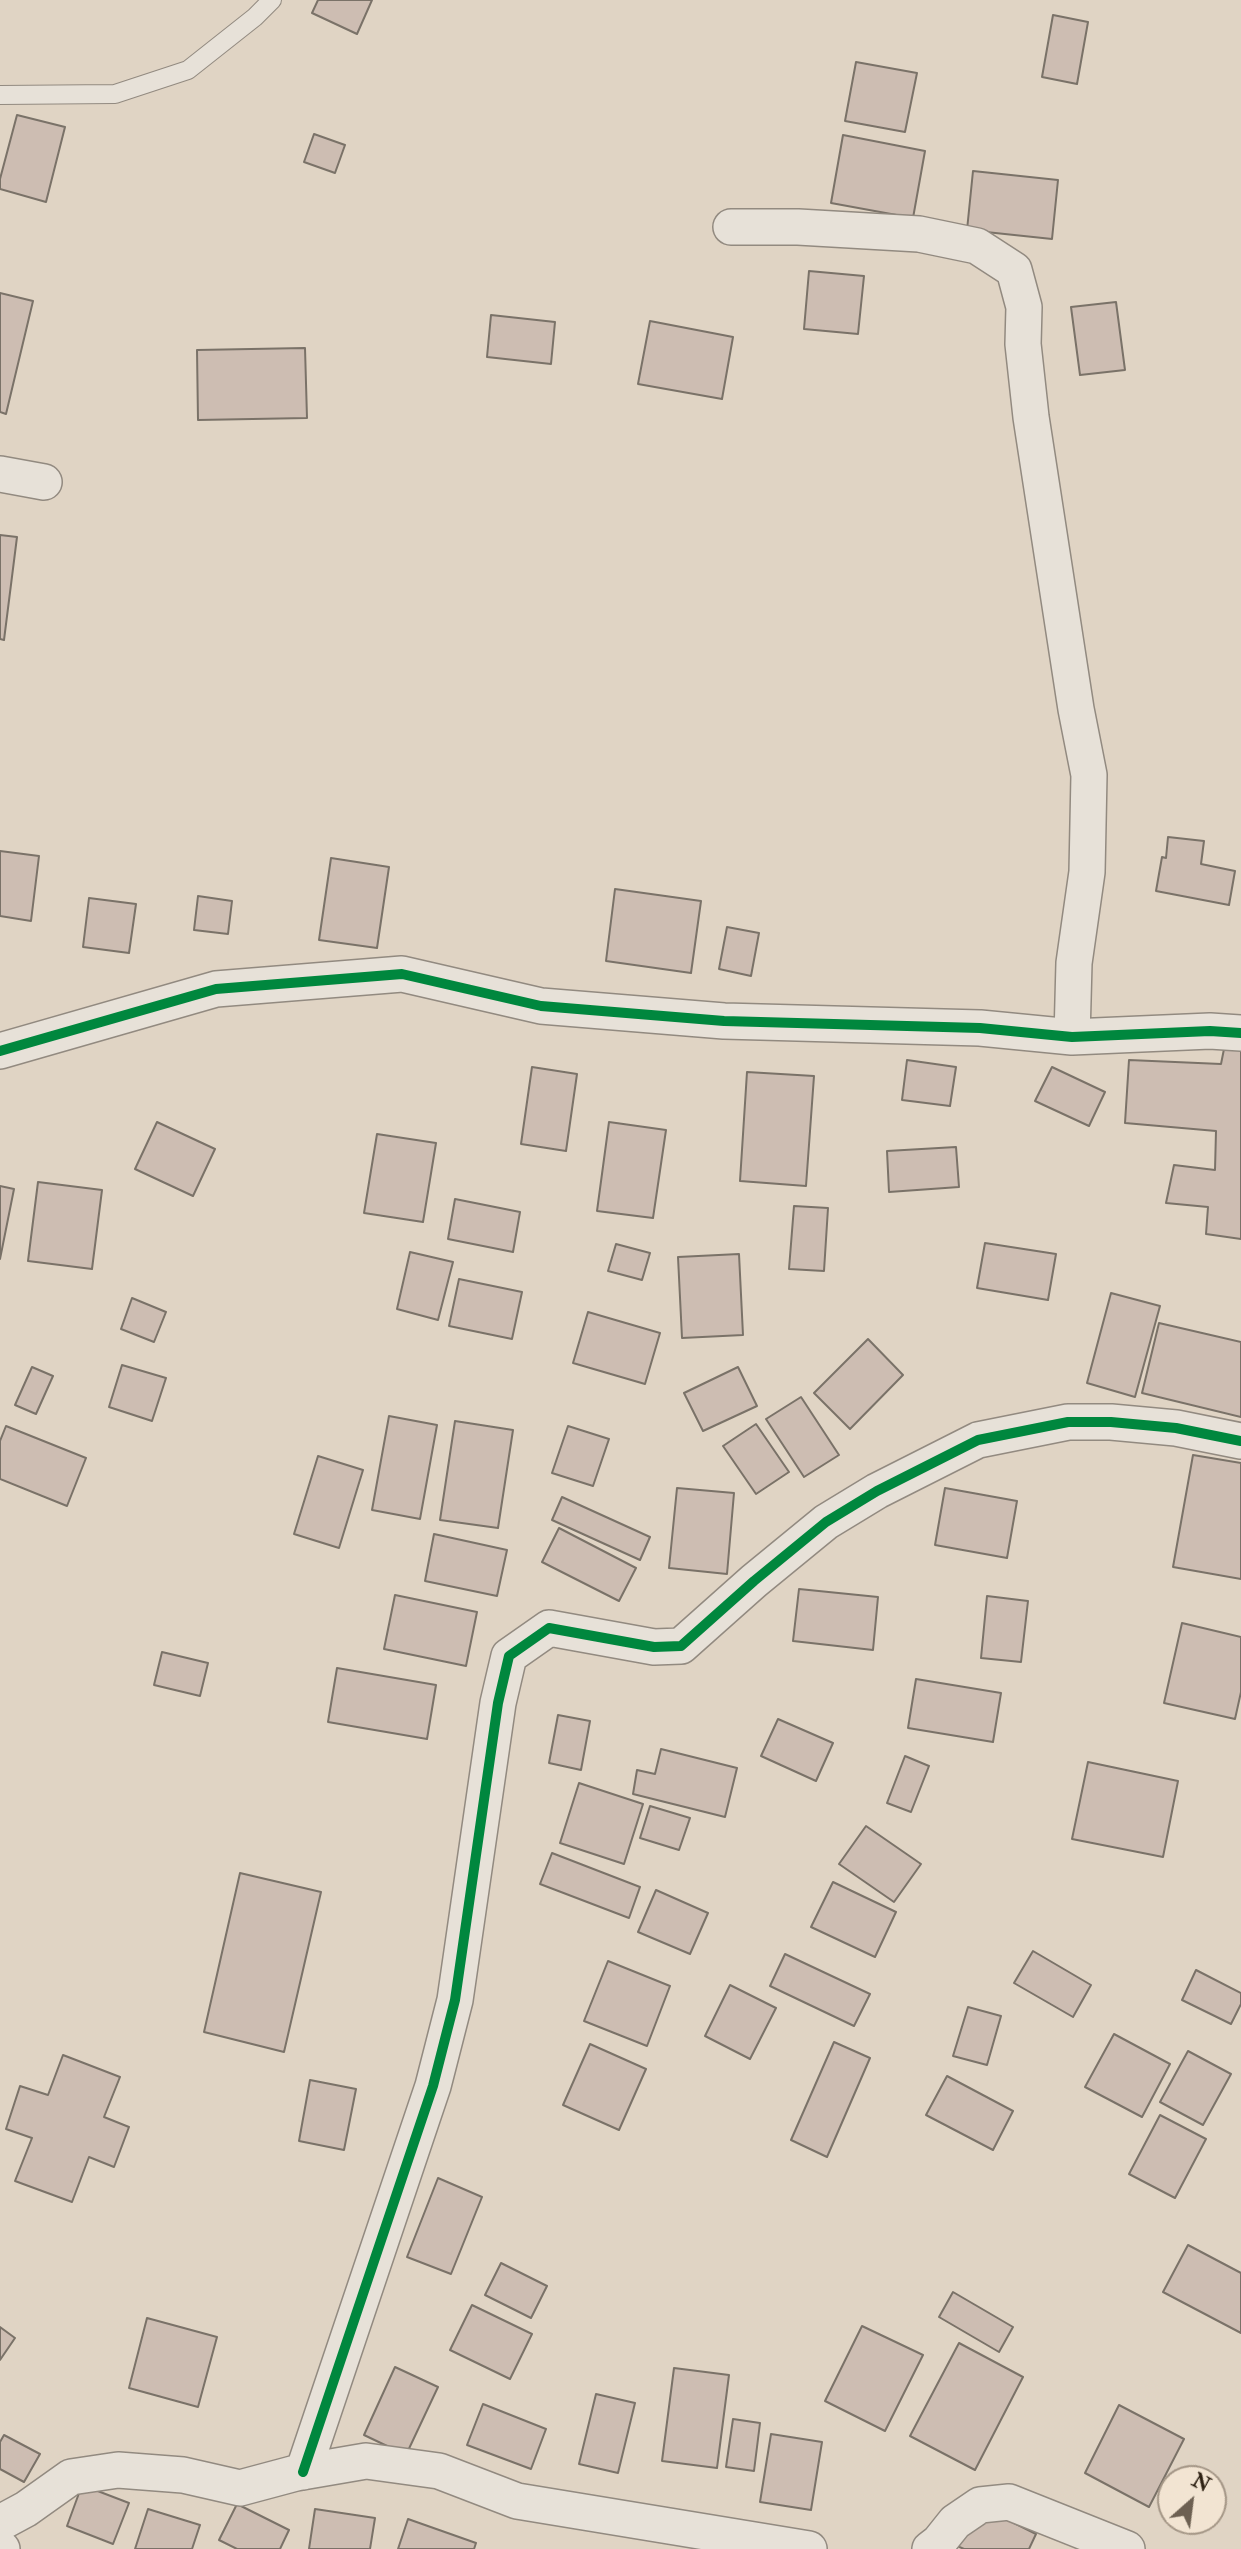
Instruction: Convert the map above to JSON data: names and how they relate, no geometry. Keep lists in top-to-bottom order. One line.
{"north":"top right"}
